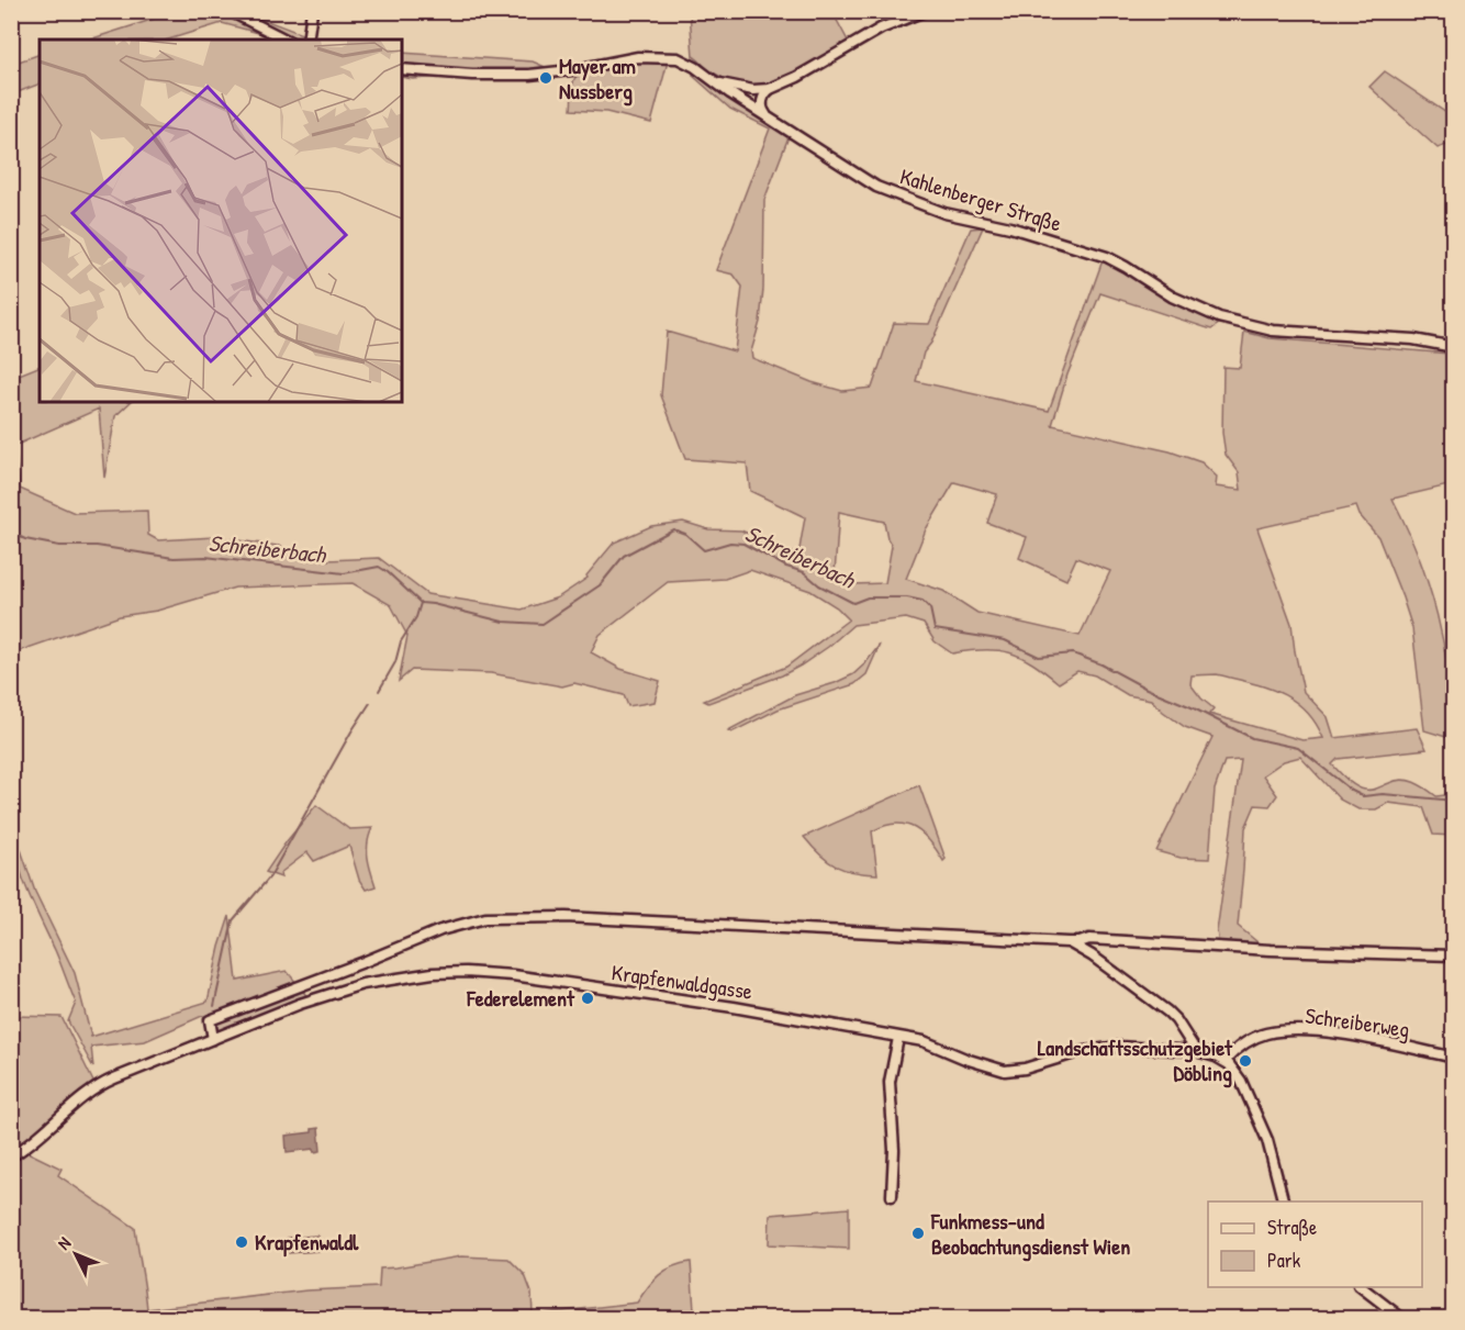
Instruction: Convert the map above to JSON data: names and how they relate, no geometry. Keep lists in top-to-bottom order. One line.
{"streets":{"street":["Kahlenberger Straße","Krapfenwaldgasse","Schreiberweg"]},"crossings":[["Krapfenwaldgasse","Schreiberweg"]],"water":["Schreiberbach"],"places":["Mayer am Nussberg","Federelement","Landschaftsschutzgebiet Döbling","Funkmess-und Beobachtungsdienst Wien","Krapfenwaldl"],"legend":["Straße","Park"],"north":"top left"}
